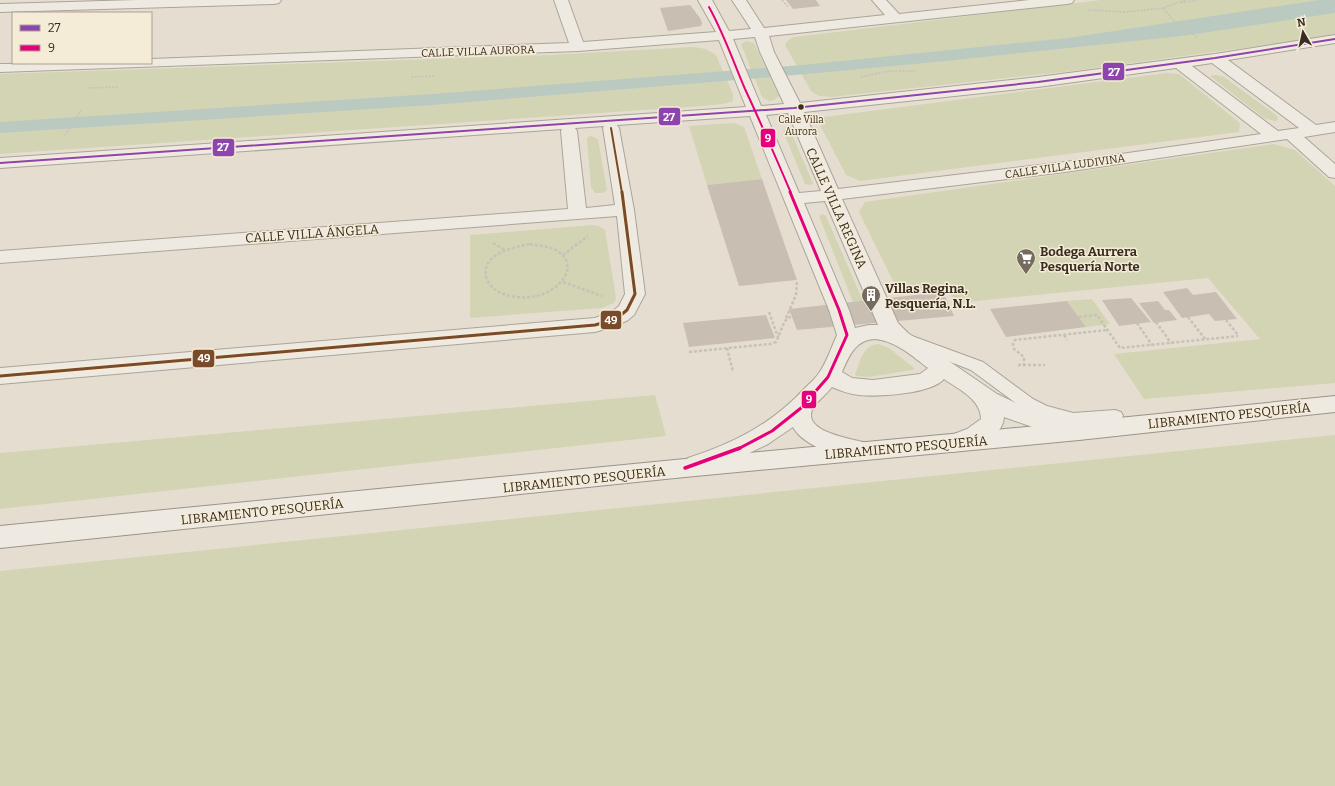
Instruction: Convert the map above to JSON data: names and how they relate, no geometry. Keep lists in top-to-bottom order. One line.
{"streets":{"street":["CALLE VILLA AURORA","CALLE VILLA LUDIVINA","CALLE VILLA REGINA","CALLE VILLA ÁNGELA","LIBRAMIENTO PESQUERÍA"]},"crossings":[["CALLE VILLA AURORA","CALLE VILLA REGINA"],["CALLE VILLA LUDIVINA","CALLE VILLA REGINA"],["CALLE VILLA REGINA","LIBRAMIENTO PESQUERÍA"]],"places":{"other":["Calle Villa Aurora"],"supermarket":["Bodega Aurrera Pesquería Norte"],"building":["Villas Regina, Pesquería, N.L."]},"lines":["transit line 9","transit line 27","transit line 49"],"legend":["27","9"],"north":"top"}
